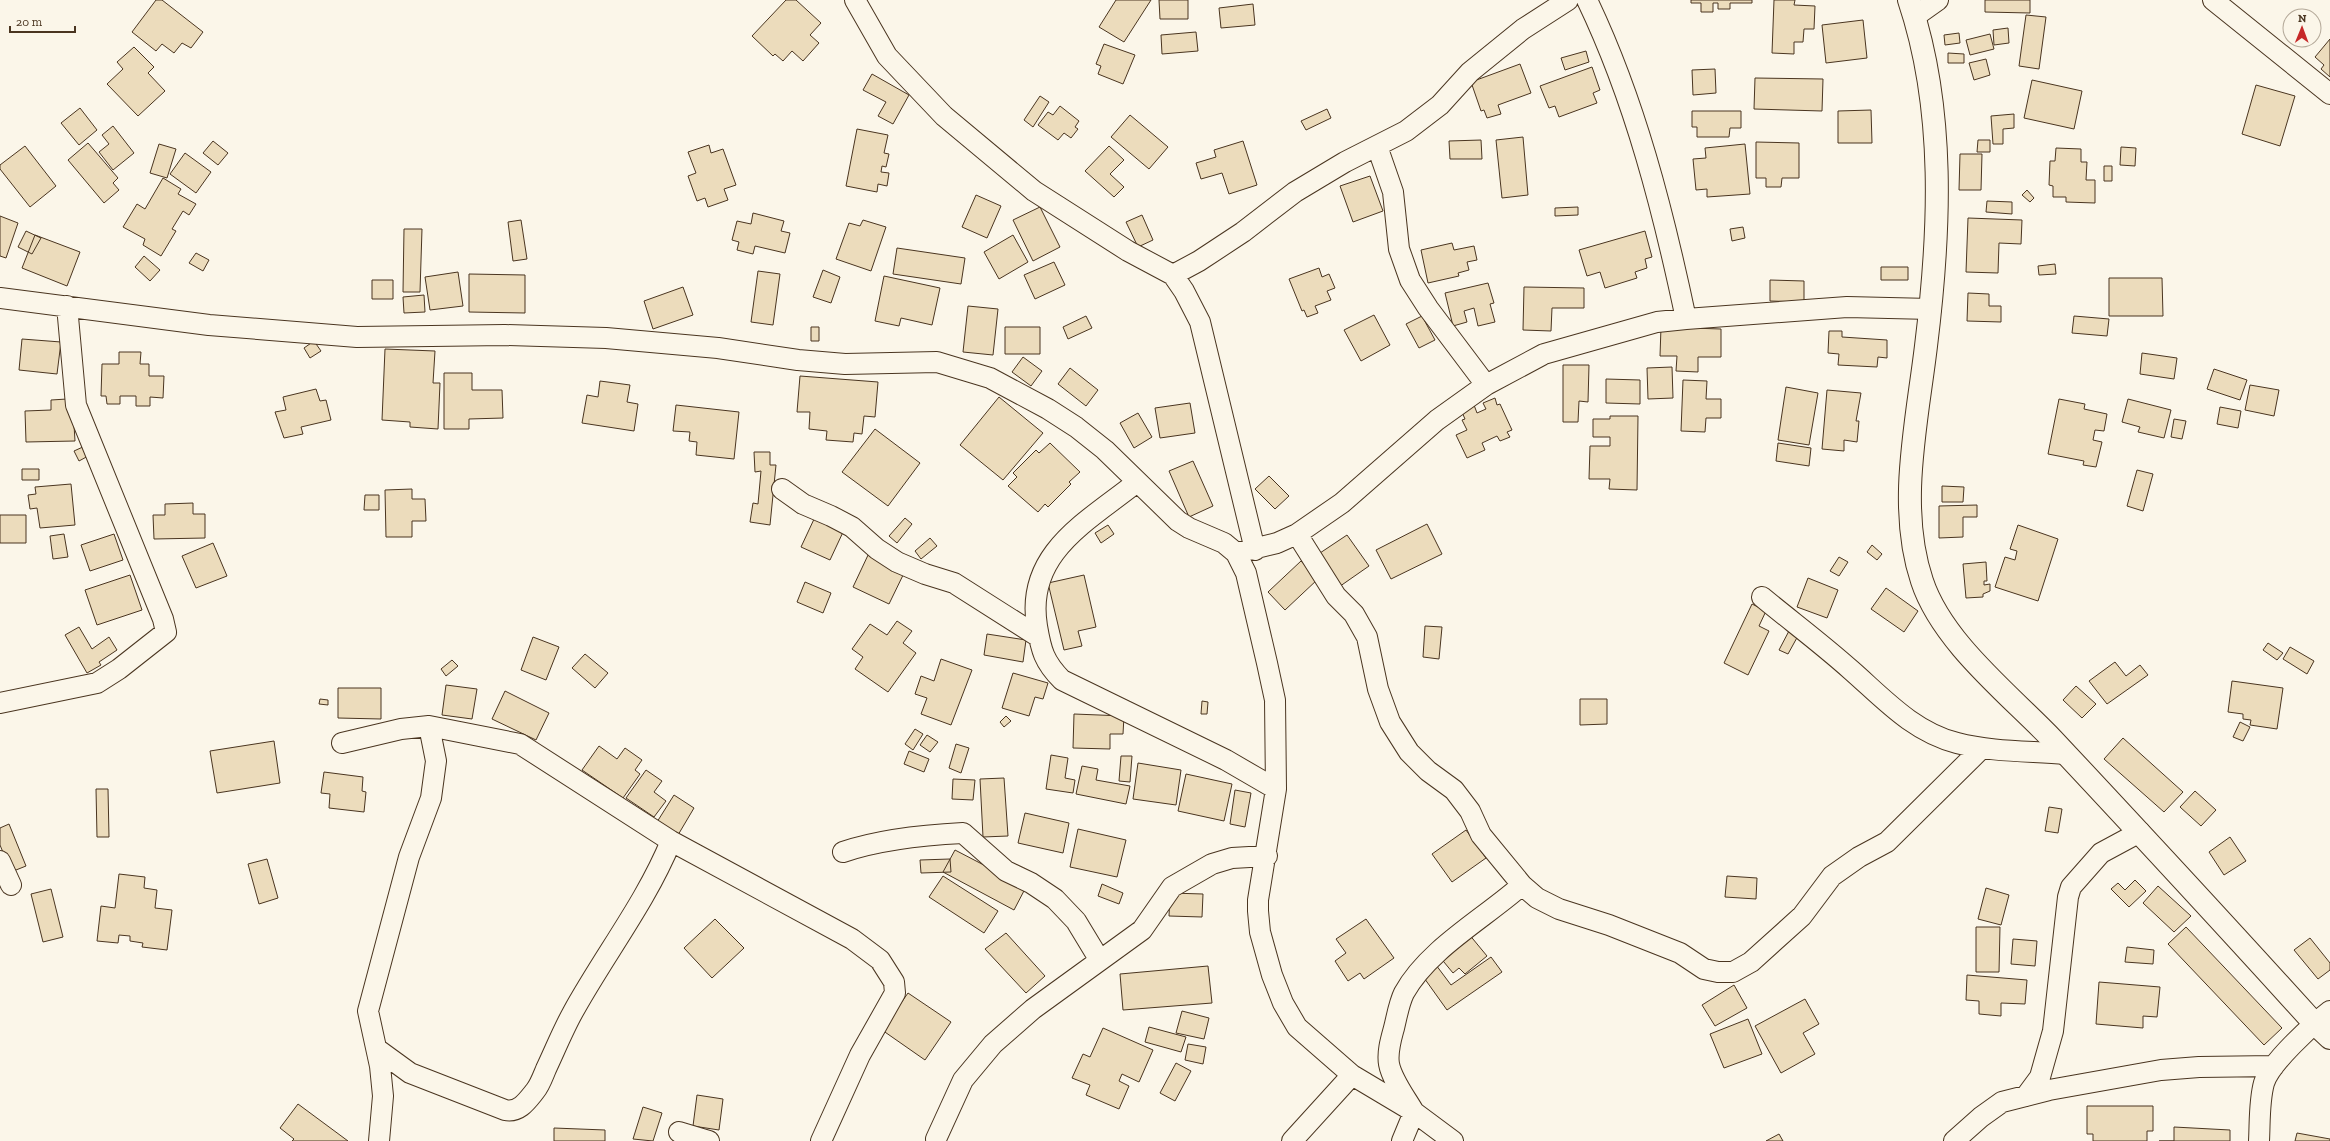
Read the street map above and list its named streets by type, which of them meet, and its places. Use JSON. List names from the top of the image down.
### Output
{
  "scale_bar": "20 m",
  "north": "top"
}
